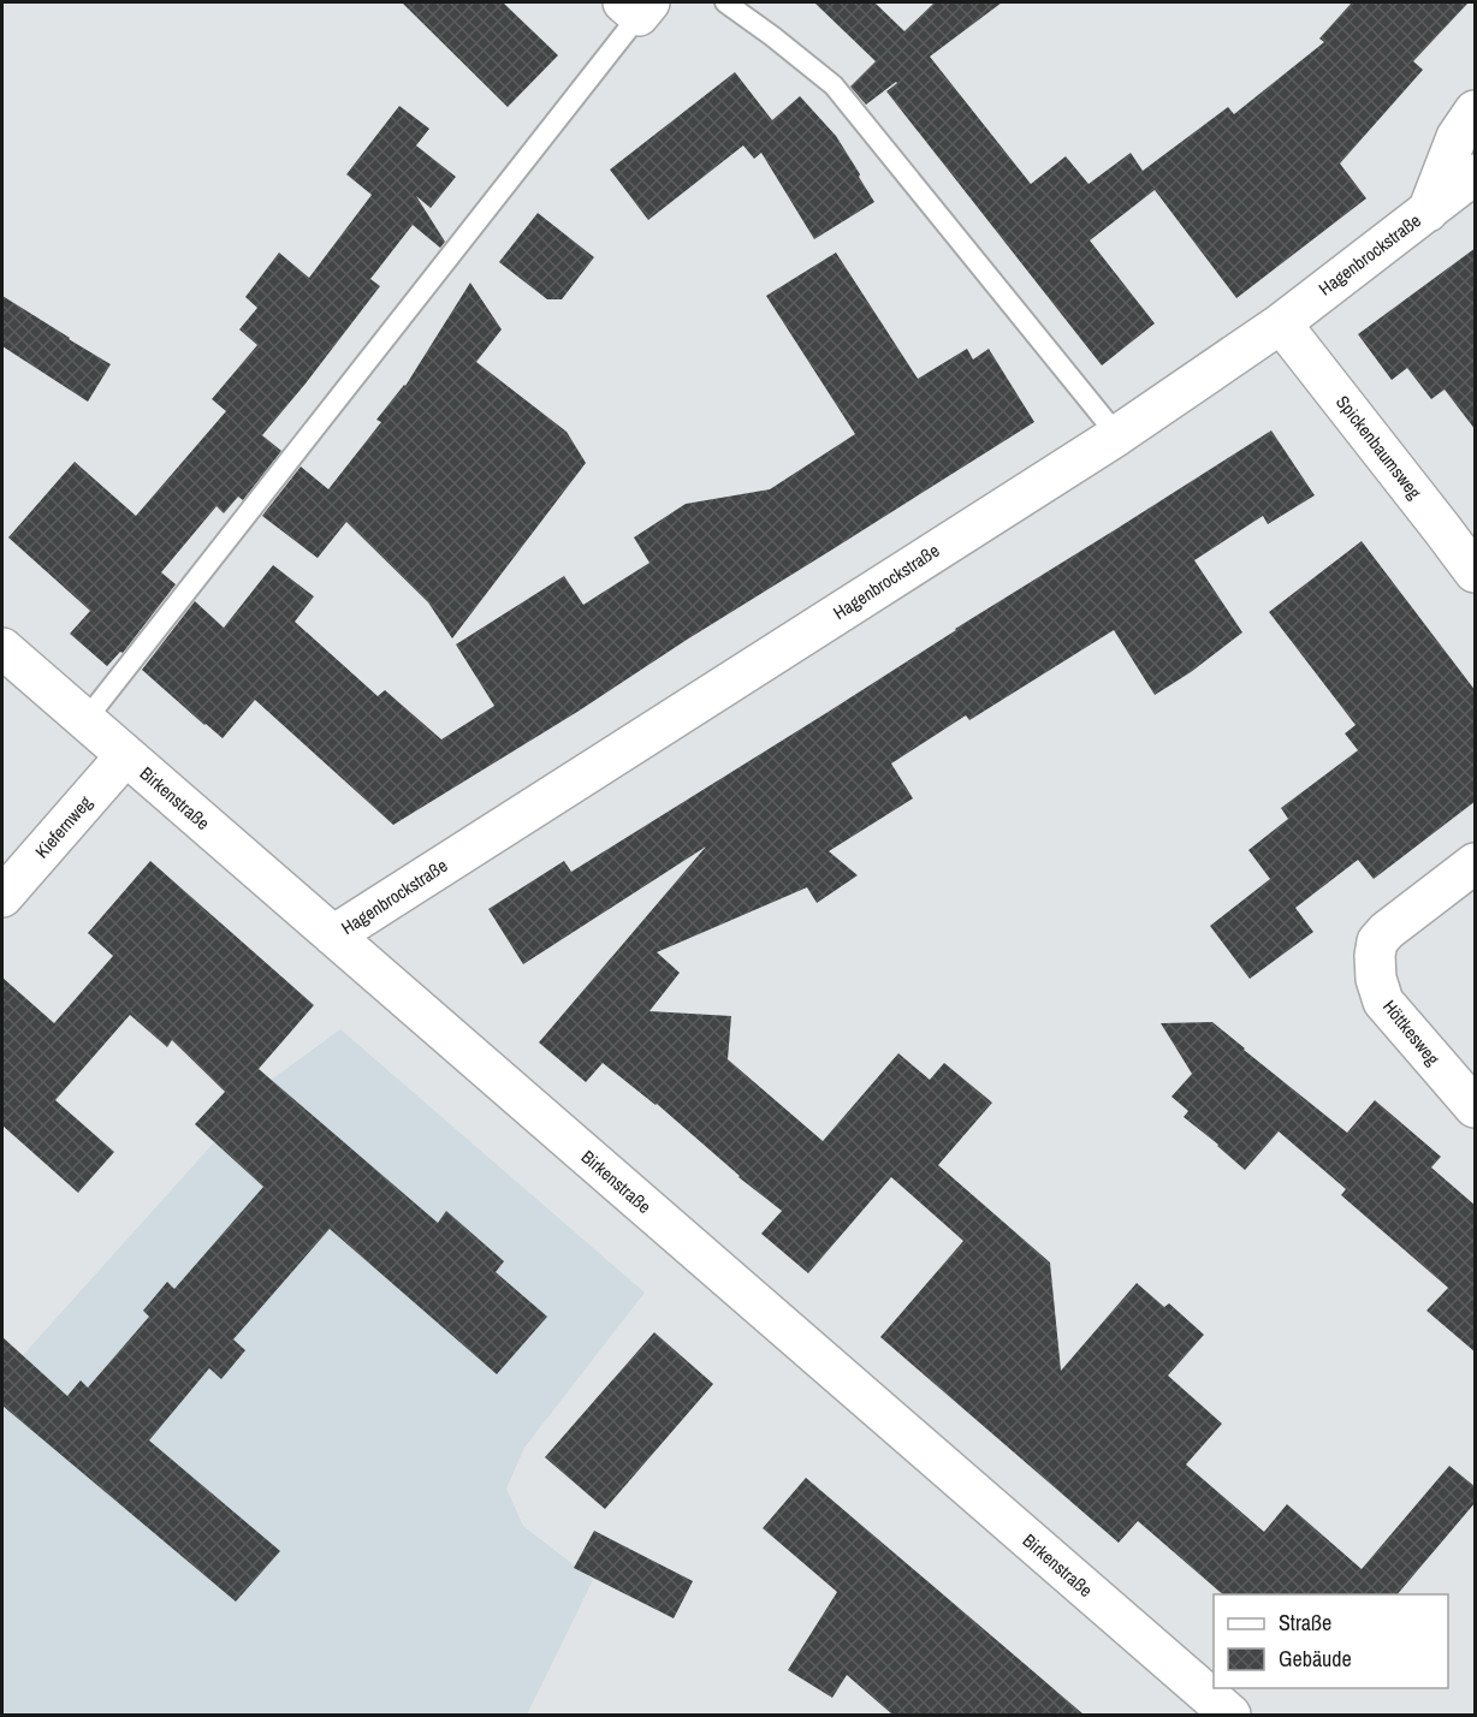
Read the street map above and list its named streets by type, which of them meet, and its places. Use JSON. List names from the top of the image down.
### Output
{
  "streets": {
    "street": [
      "Hagenbrockstraße",
      "Spickenbaumsweg",
      "Birkenstraße",
      "Kiefernweg",
      "Höttkesweg"
    ]
  },
  "crossings": [
    ["Hagenbrockstraße", "Spickenbaumsweg"],
    ["Hagenbrockstraße", "Birkenstraße"],
    ["Birkenstraße", "Kiefernweg"]
  ],
  "legend": ["Straße", "Gebäude"]
}
